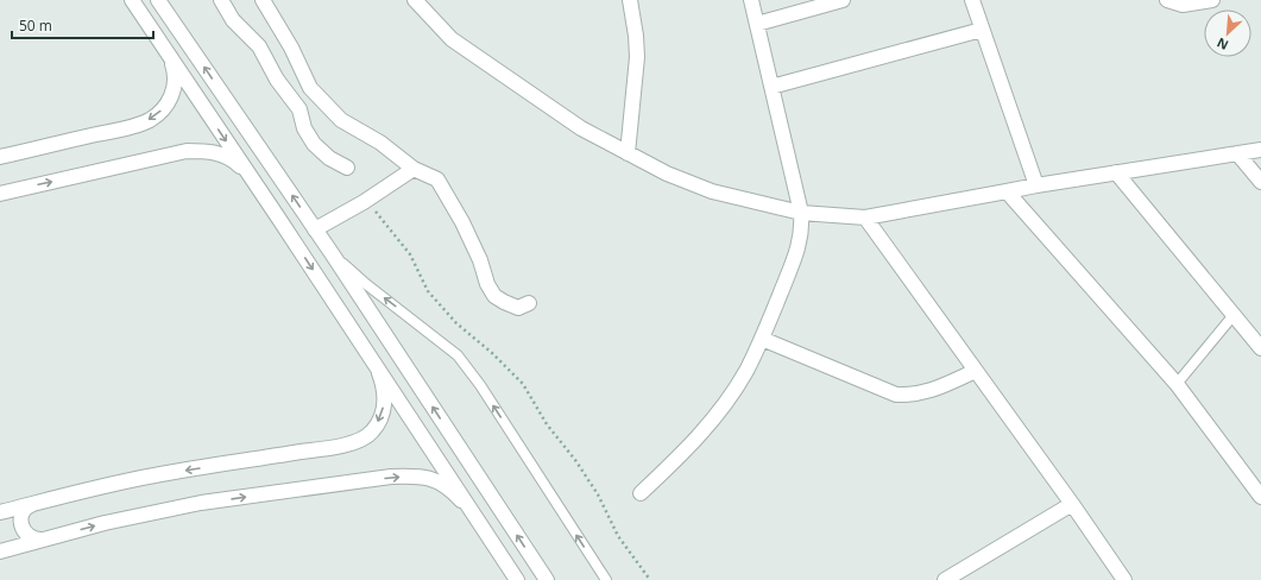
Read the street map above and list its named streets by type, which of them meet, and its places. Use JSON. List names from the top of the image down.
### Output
{
  "scale_bar": "50 m",
  "north": "bottom left"
}
